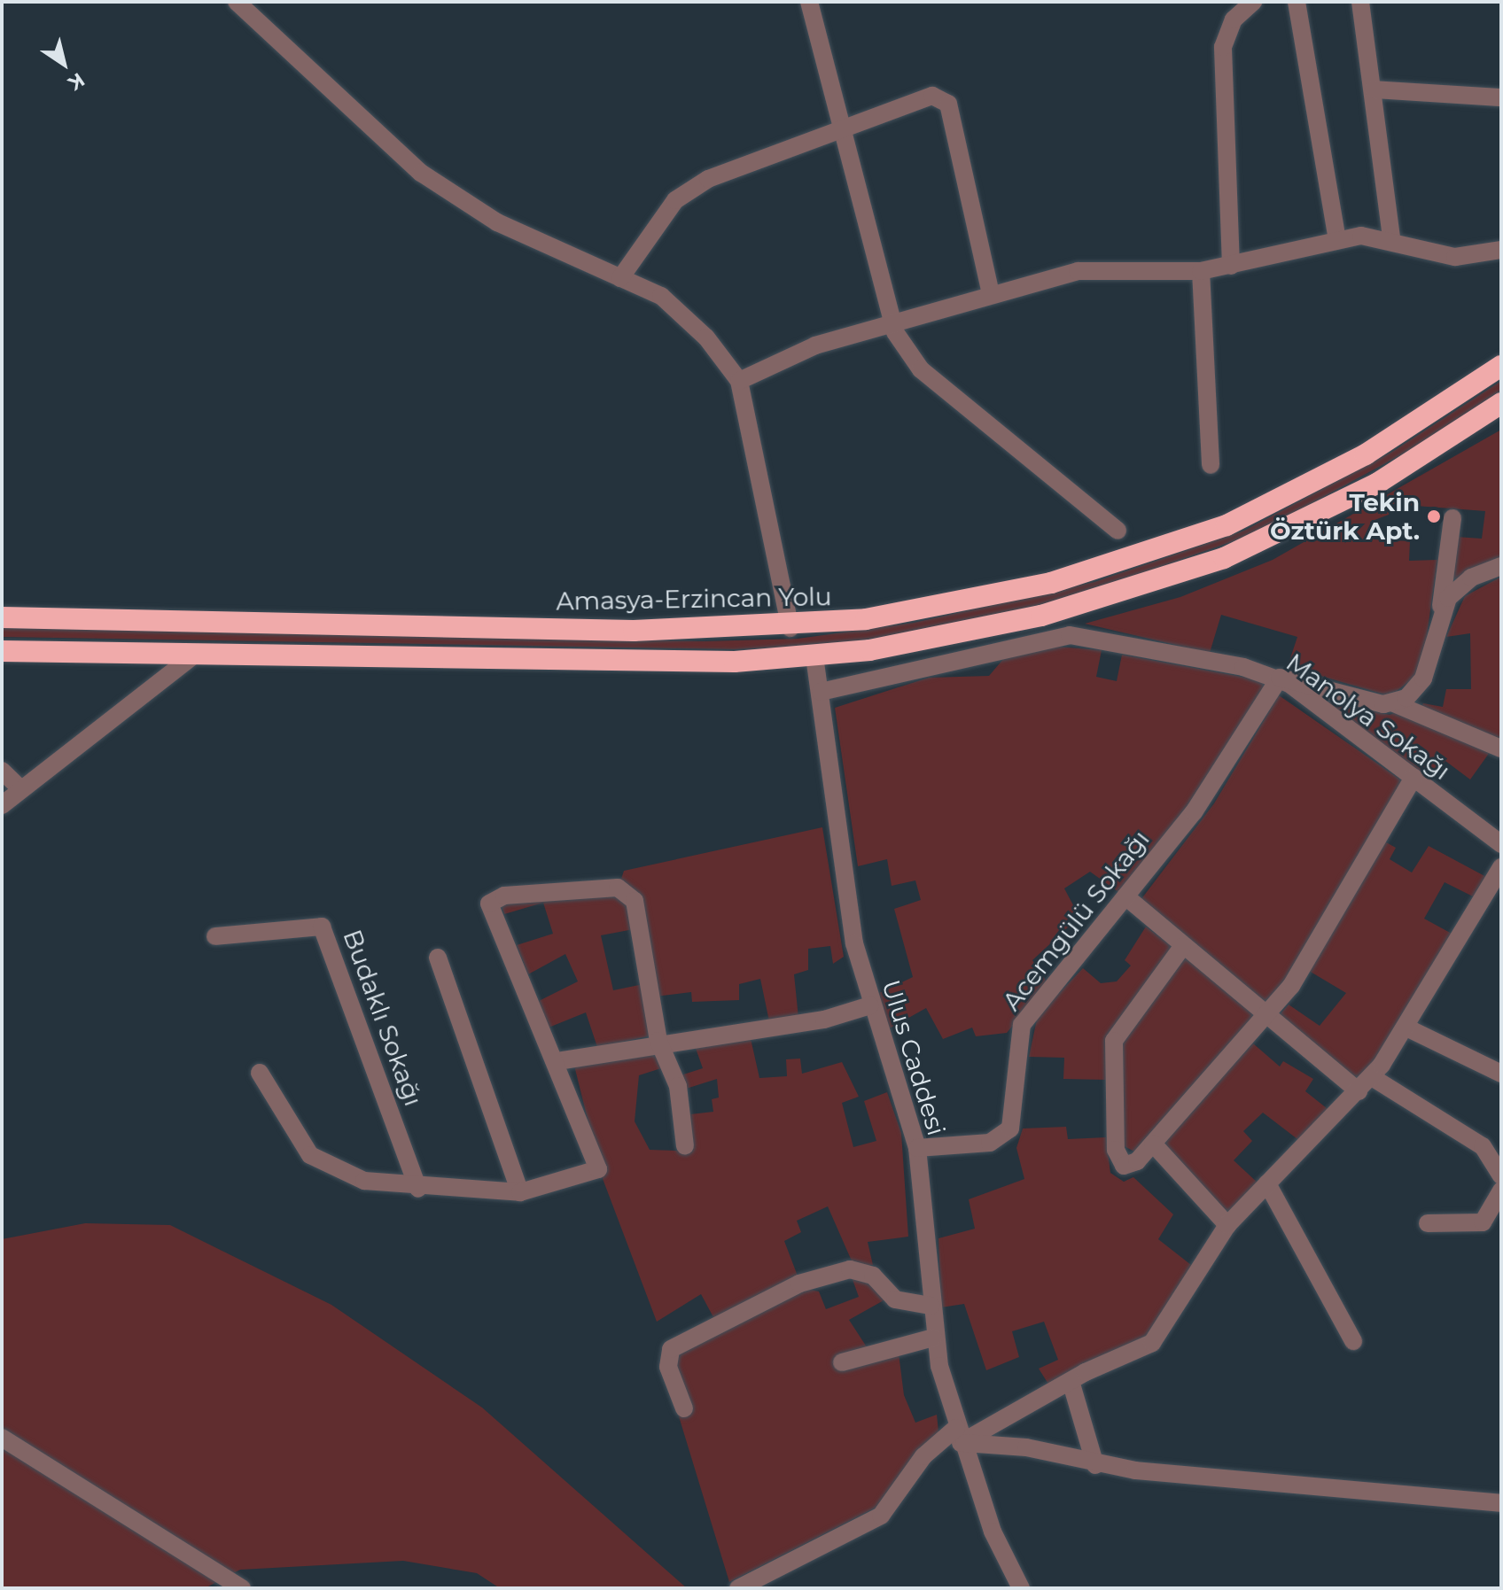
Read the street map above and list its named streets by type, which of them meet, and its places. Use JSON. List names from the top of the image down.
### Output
{
  "streets": {
    "highway": ["Amasya-Erzincan Yolu"],
    "street": [
      "Manolya Sokağı",
      "Acemgülü Sokağı",
      "Budaklı Sokağı",
      "Ulus Caddesi"
    ]
  },
  "crossings": [
    ["Manolya Sokağı", "Acemgülü Sokağı"],
    ["Manolya Sokağı", "Ulus Caddesi"],
    ["Acemgülü Sokağı", "Ulus Caddesi"]
  ],
  "places": ["Tekin Öztürk Apt."],
  "north": "bottom right"
}
